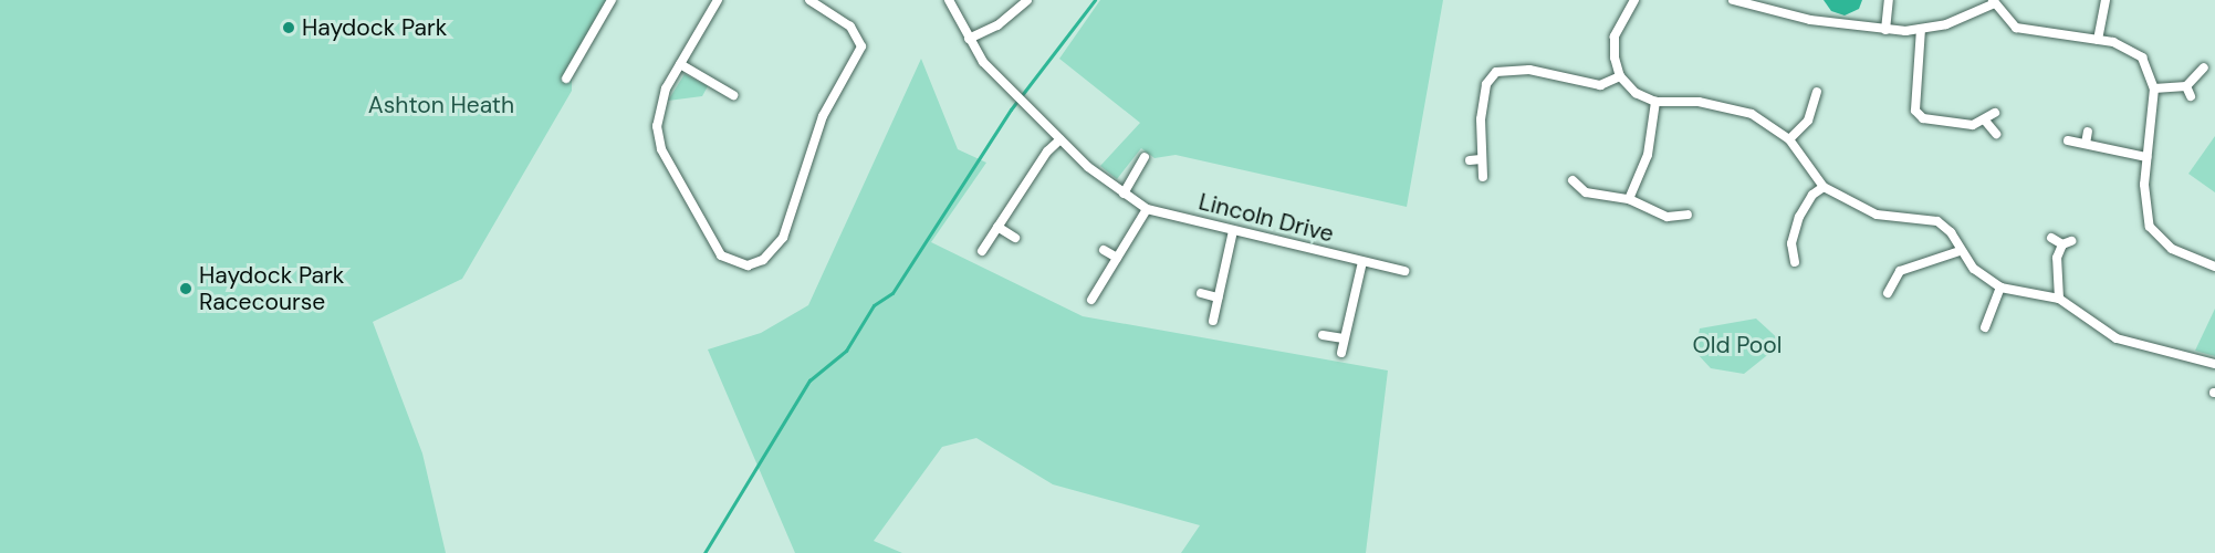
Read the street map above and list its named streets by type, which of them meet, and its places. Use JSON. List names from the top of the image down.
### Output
{
  "streets": {
    "street": ["Lincoln Drive"]
  },
  "parks": ["Ashton Heath", "Old Pool"],
  "places": ["Haydock Park", "Haydock Park Racecourse"]
}
